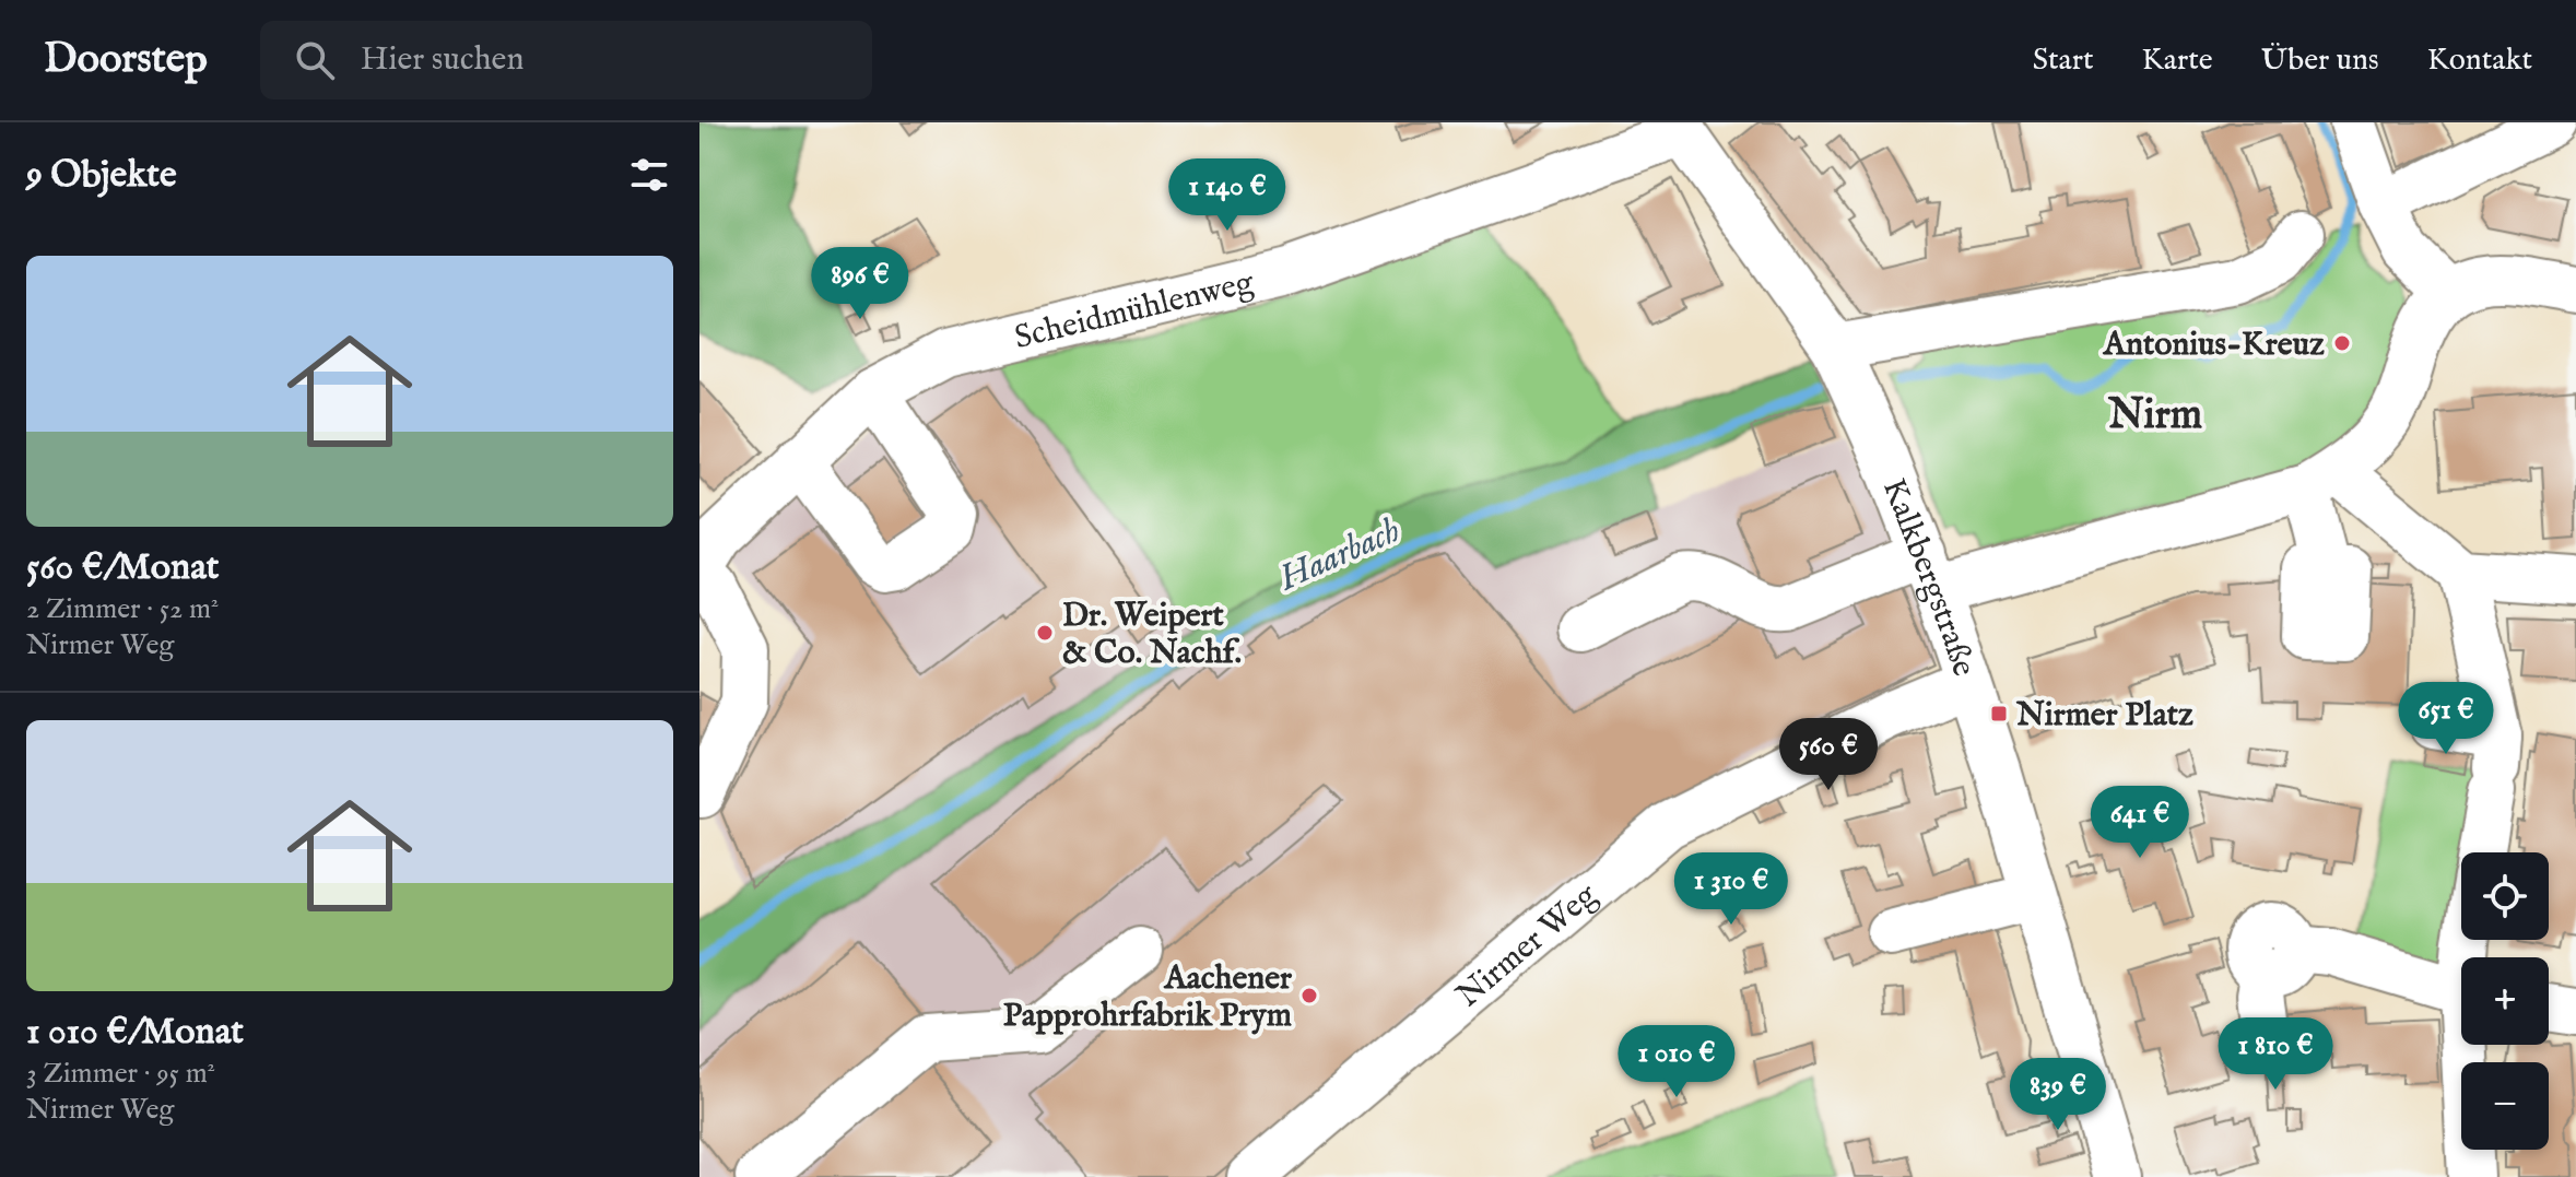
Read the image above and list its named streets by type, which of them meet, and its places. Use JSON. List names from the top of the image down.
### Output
{
  "streets": {
    "street": ["Scheidmühlenweg", "Kalkbergstraße", "Nirmer Weg"]
  },
  "crossings": [
    ["Scheidmühlenweg", "Kalkbergstraße"],
    ["Kalkbergstraße", "Nirmer Weg"]
  ],
  "districts": ["Nirm"],
  "water": ["Haarbach"],
  "places": {
    "other": ["Antonius-Kreuz", "Dr. Weipert & Co. Nachf.", "Aachener Papprohrfabrik Prym"],
    "transit": ["Nirmer Platz"]
  },
  "page": {
    "header": "Doorstep",
    "search": "Hier suchen",
    "nav": [
      "Start",
      "Karte",
      "Über uns",
      "Kontakt"
    ],
    "heading": "9 Objekte",
    "price": [
      "1 140 €",
      "896 €",
      "651 €",
      "560 €",
      "641 €",
      "1 310 €",
      "1 810 €",
      "1 010 €",
      "839 €"
    ],
    "list": [
      {
        "name": "560 €/Monat",
        "note": "2 Zimmer · 52 m² · Nirmer Weg"
      },
      {
        "name": "1 010 €/Monat",
        "note": "3 Zimmer · 95 m² · Nirmer Weg"
      }
    ],
    "map_buttons": ["+", "−"]
  }
}
